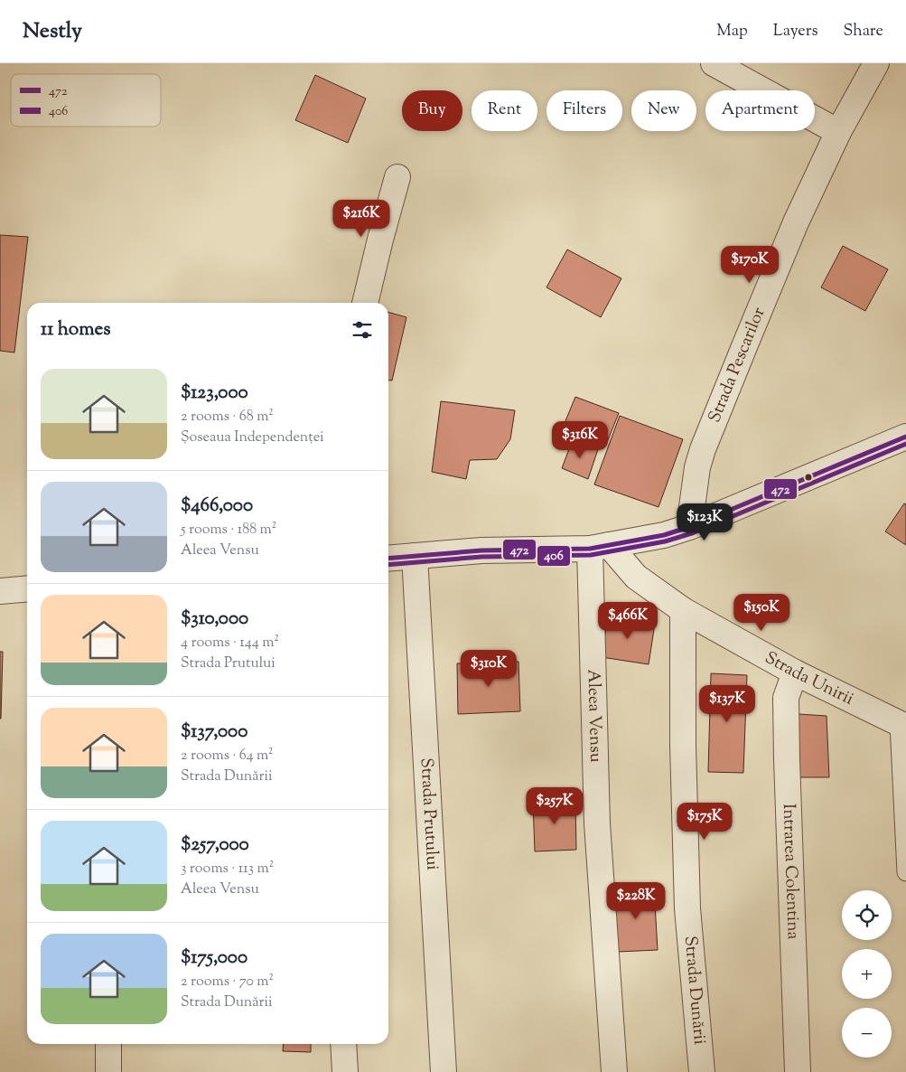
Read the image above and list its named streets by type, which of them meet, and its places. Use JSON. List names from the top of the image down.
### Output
{
  "streets": {
    "street": [
      "Strada Pescarilor",
      "Strada Unirii",
      "Aleea Vensu",
      "Strada Prutului",
      "Intrarea Colentina",
      "Strada Dunării"
    ]
  },
  "crossings": [
    ["Strada Unirii", "Aleea Vensu"],
    ["Strada Unirii", "Intrarea Colentina"],
    ["Strada Unirii", "Strada Dunării"]
  ],
  "lines": ["transit line 472", "transit line 406"],
  "legend": ["472", "406"],
  "page": {
    "header": "Nestly",
    "nav": ["Map", "Layers", "Share"],
    "chip": [
      "Buy",
      "Rent",
      "Filters",
      "New",
      "Apartment"
    ],
    "price": [
      "$216K",
      "$170K",
      "$316K",
      "$123K",
      "$150K",
      "$466K",
      "$310K",
      "$137K",
      "$257K",
      "$175K",
      "$228K"
    ],
    "heading": "11 homes",
    "list": [
      {
        "name": "$123,000",
        "note": "2 rooms · 68 m² · Șoseaua Independenței"
      },
      {
        "name": "$466,000",
        "note": "5 rooms · 188 m² · Aleea Vensu"
      },
      {
        "name": "$310,000",
        "note": "4 rooms · 144 m² · Strada Prutului"
      },
      {
        "name": "$137,000",
        "note": "2 rooms · 64 m² · Strada Dunării"
      },
      {
        "name": "$257,000",
        "note": "3 rooms · 113 m² · Aleea Vensu"
      },
      {
        "name": "$175,000",
        "note": "2 rooms · 70 m² · Strada Dunării"
      }
    ],
    "map_buttons": ["+", "−"]
  }
}
